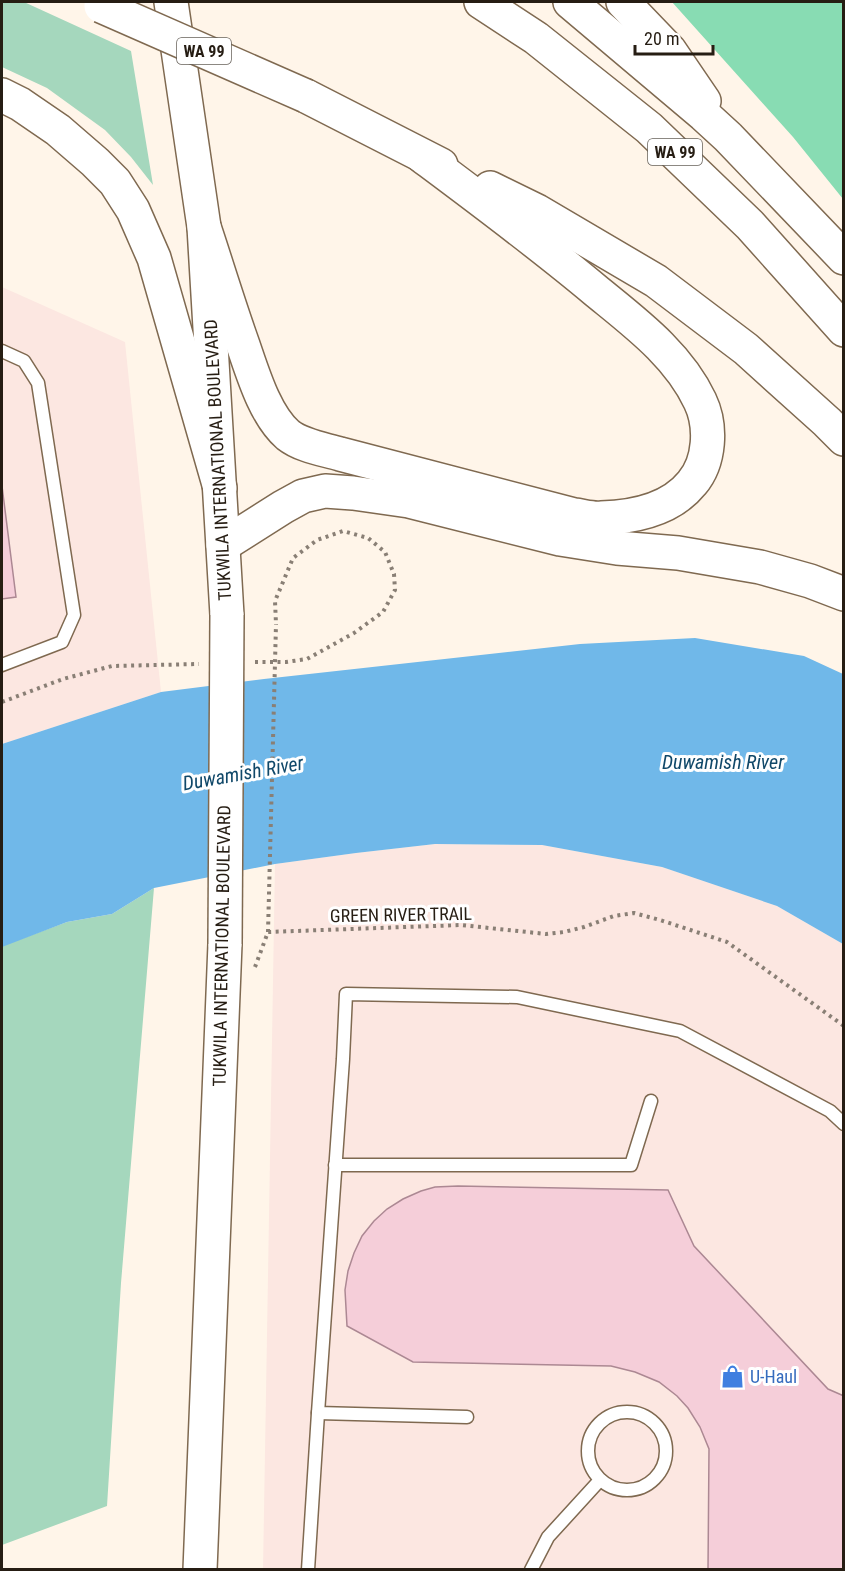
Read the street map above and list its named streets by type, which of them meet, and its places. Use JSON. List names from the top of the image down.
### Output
{
  "streets": {
    "main road": ["WA 99", "TUKWILA INTERNATIONAL BOULEVARD"],
    "path": ["GREEN RIVER TRAIL"]
  },
  "water": ["Duwamish River"],
  "places": {
    "shop": ["U-Haul"]
  },
  "scale_bar": "20 m"
}
